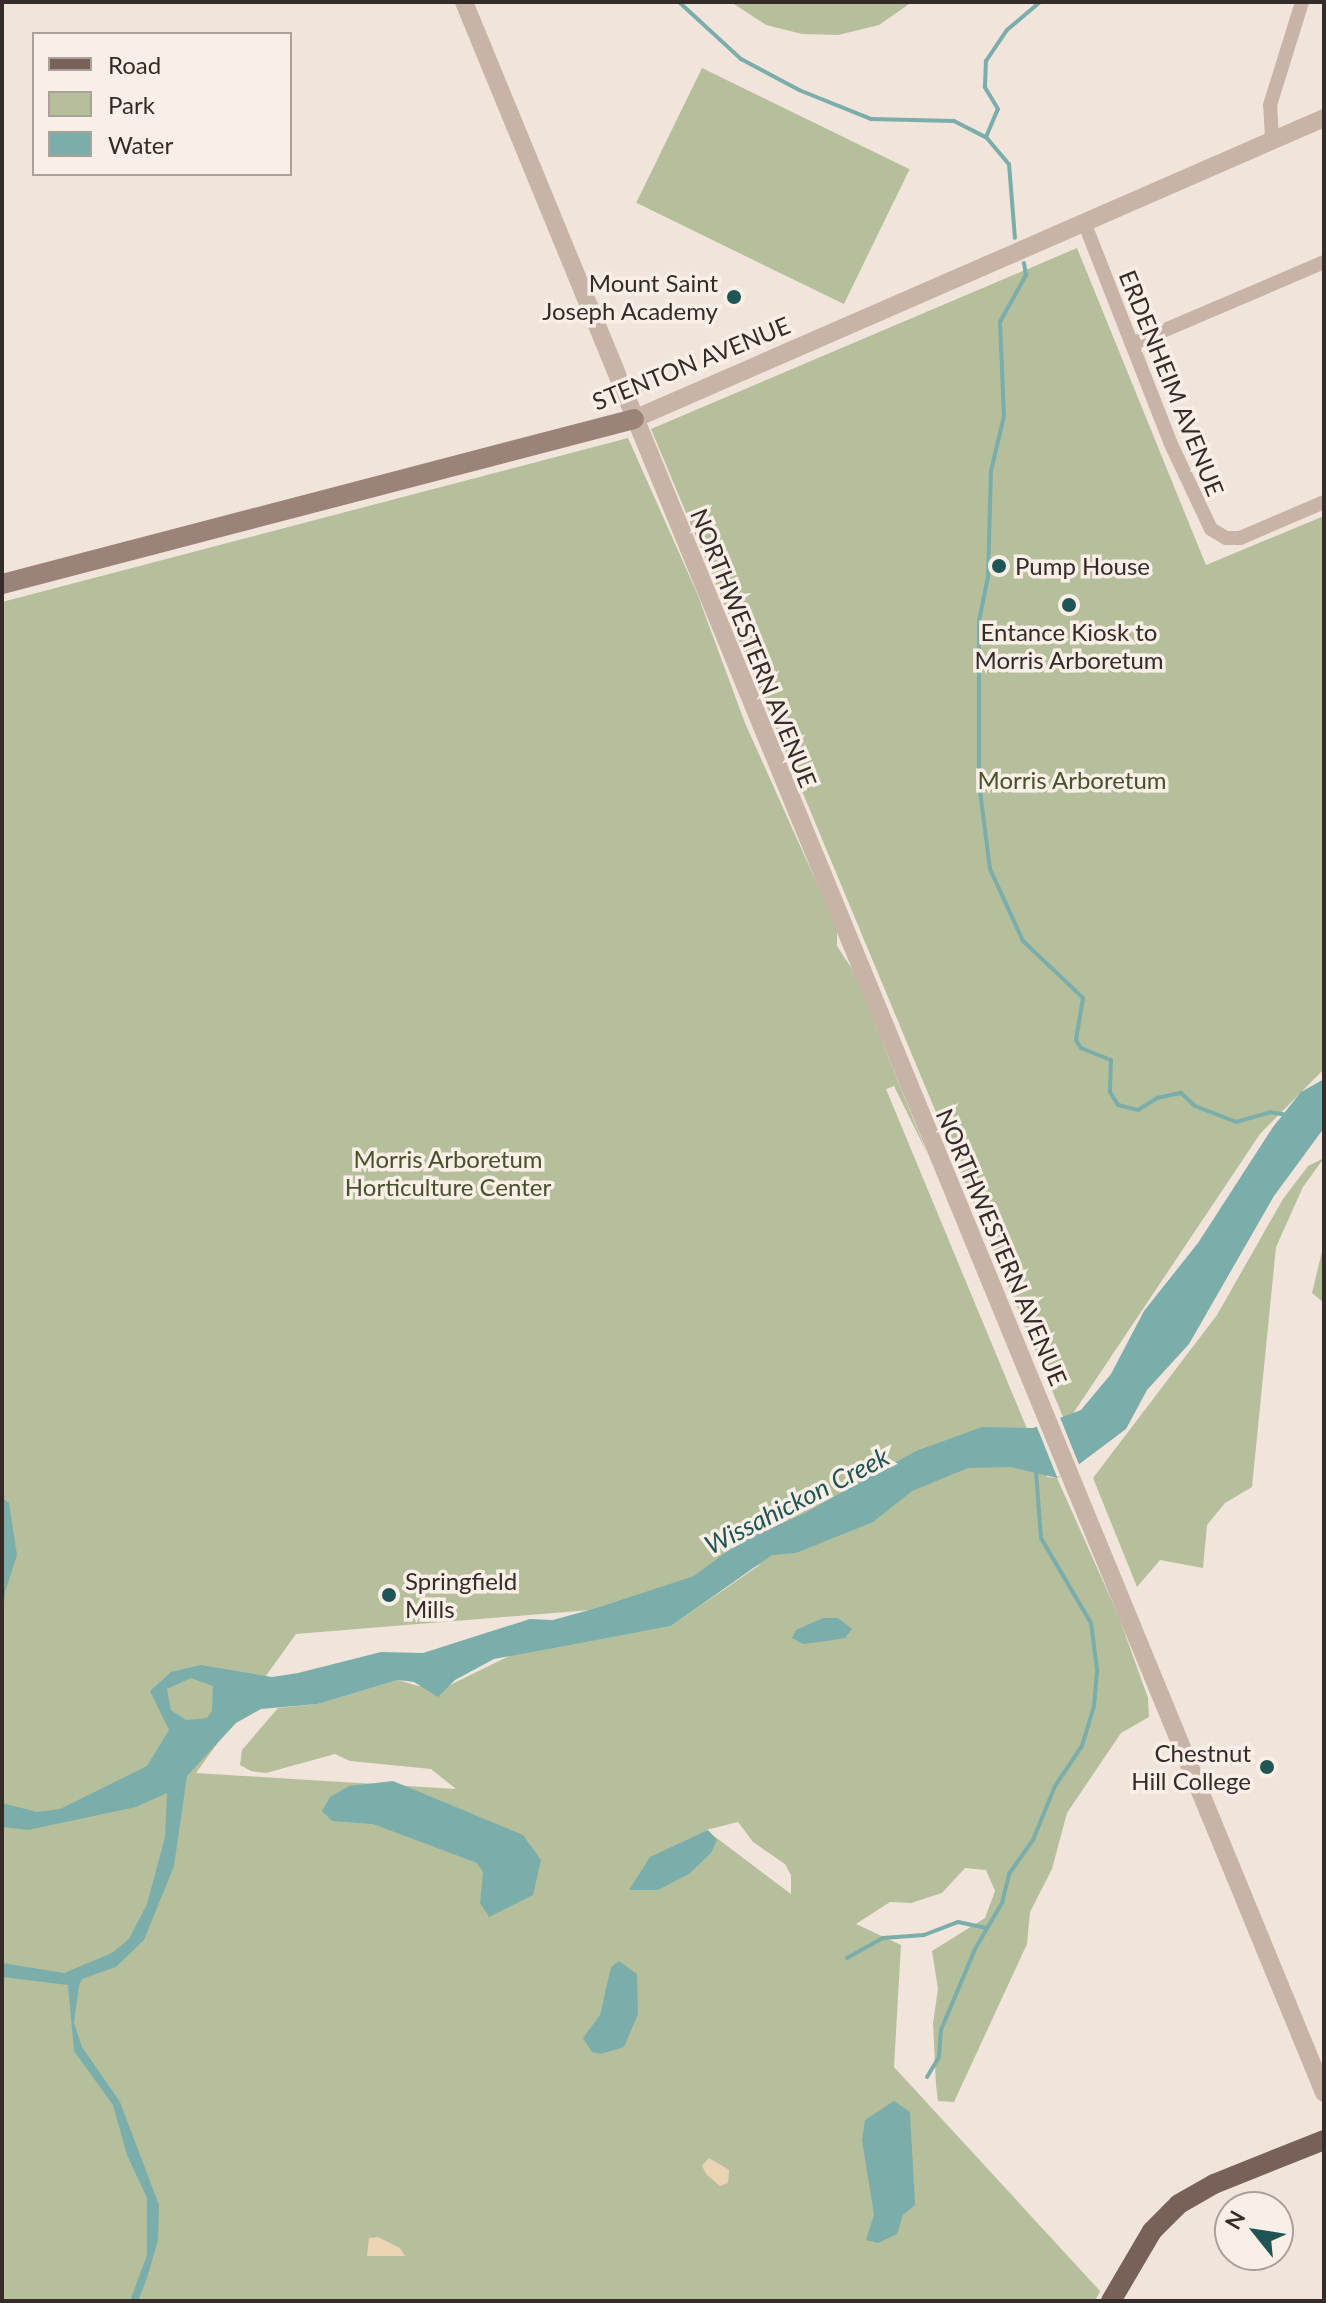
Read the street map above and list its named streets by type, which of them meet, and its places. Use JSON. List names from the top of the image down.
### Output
{
  "streets": {
    "main road": ["STENTON AVENUE"],
    "street": ["ERDENHEIM AVENUE", "NORTHWESTERN AVENUE"]
  },
  "crossings": [
    ["STENTON AVENUE", "ERDENHEIM AVENUE"],
    ["STENTON AVENUE", "NORTHWESTERN AVENUE"]
  ],
  "water": ["Wissahickon Creek"],
  "parks": ["Morris Arboretum", "Morris Arboretum Horticulture Center"],
  "places": [
    "Mount Saint Joseph Academy",
    "Pump House",
    "Entance Kiosk to Morris Arboretum",
    "Springfield Mills",
    "Chestnut Hill College"
  ],
  "legend": ["Road", "Park", "Water"],
  "north": "top left"
}
